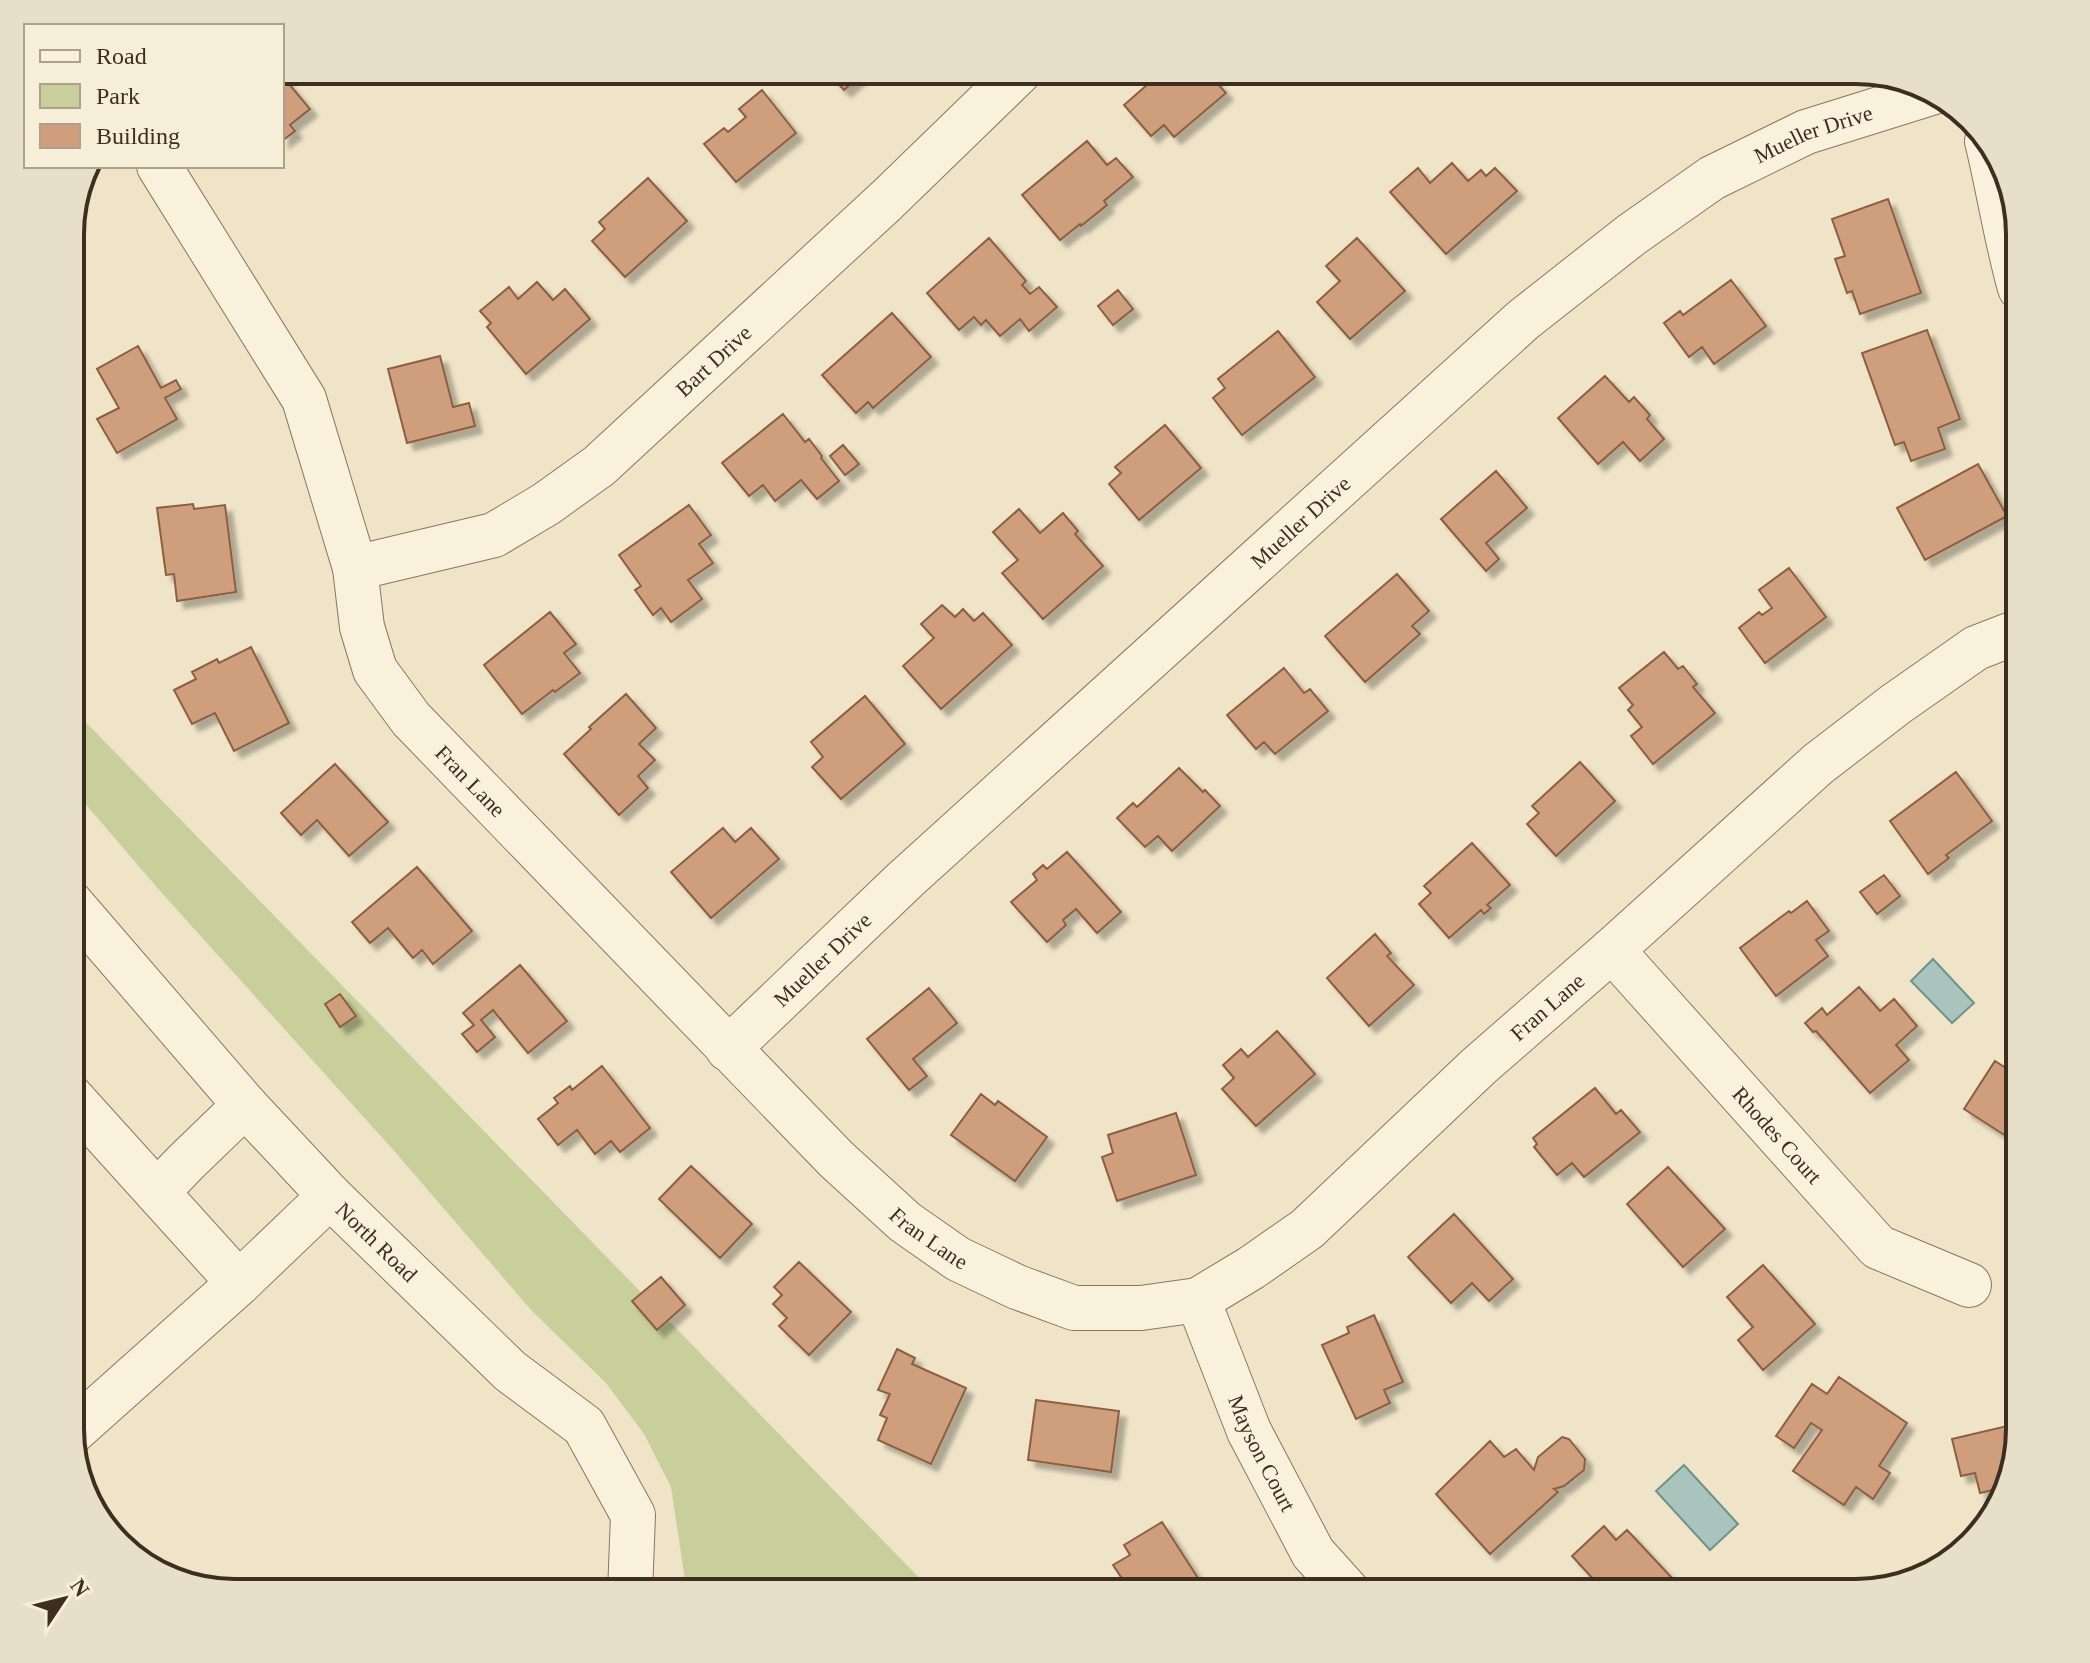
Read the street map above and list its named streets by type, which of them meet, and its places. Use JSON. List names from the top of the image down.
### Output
{
  "streets": {
    "street": [
      "Mueller Drive",
      "Bart Drive",
      "Fran Lane",
      "Rhodes Court",
      "North Road",
      "Mayson Court"
    ]
  },
  "crossings": [
    ["Mueller Drive", "Fran Lane"],
    ["Bart Drive", "Fran Lane"],
    ["Fran Lane", "Rhodes Court"],
    ["Fran Lane", "Mayson Court"]
  ],
  "legend": ["Road", "Park", "Building"],
  "north": "top right"
}
